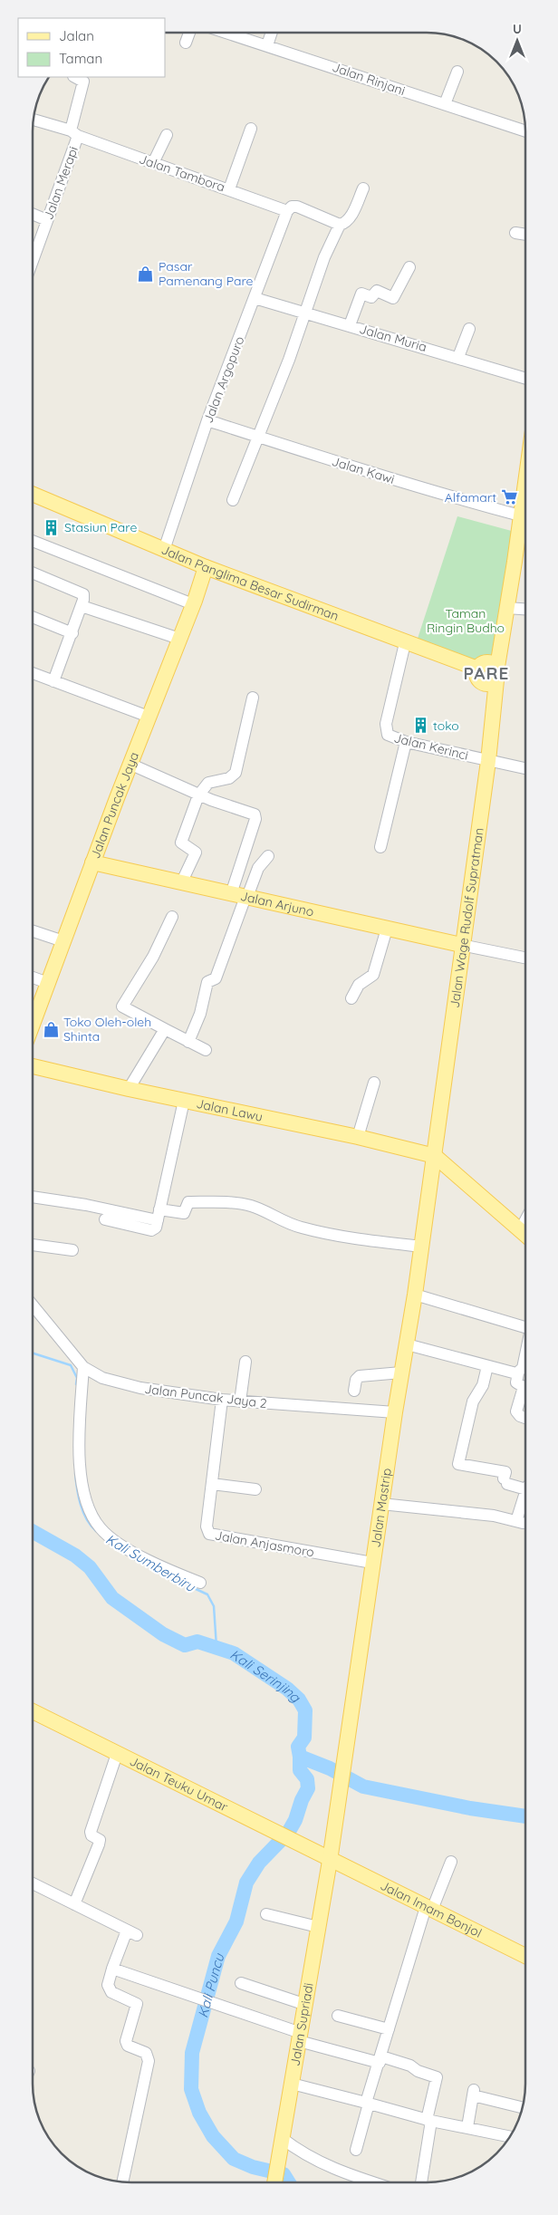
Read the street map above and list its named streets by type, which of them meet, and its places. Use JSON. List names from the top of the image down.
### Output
{
  "streets": {
    "main road": [
      "Jalan Panglima Besar Sudirman",
      "Jalan Puncak Jaya",
      "Jalan Arjuno",
      "Jalan Wage Rudolf Supratman",
      "Jalan Lawu",
      "Jalan Mastrip",
      "Jalan Teuku Umar",
      "Jalan Imam Bonjol",
      "Jalan Supriadi"
    ],
    "street": [
      "Jalan Rinjani",
      "Jalan Tambora",
      "Jalan Merapi",
      "Jalan Muria",
      "Jalan Argopuro",
      "Jalan Kawi",
      "Jalan Kerinci",
      "Jalan Puncak Jaya 2",
      "Jalan Anjasmoro"
    ]
  },
  "crossings": [
    ["Jalan Tambora", "Jalan Merapi"],
    ["Jalan Tambora", "Jalan Argopuro"],
    ["Jalan Muria", "Jalan Argopuro"],
    ["Jalan Argopuro", "Jalan Kawi"],
    ["Jalan Argopuro", "Jalan Panglima Besar Sudirman"],
    ["Jalan Kawi", "Jalan Wage Rudolf Supratman"],
    ["Jalan Panglima Besar Sudirman", "Jalan Kerinci"],
    ["Jalan Panglima Besar Sudirman", "Jalan Puncak Jaya"],
    ["Jalan Panglima Besar Sudirman", "Jalan Wage Rudolf Supratman"],
    ["Jalan Kerinci", "Jalan Wage Rudolf Supratman"],
    ["Jalan Puncak Jaya", "Jalan Arjuno"],
    ["Jalan Arjuno", "Jalan Wage Rudolf Supratman"],
    ["Jalan Wage Rudolf Supratman", "Jalan Lawu"],
    ["Jalan Wage Rudolf Supratman", "Jalan Mastrip"],
    ["Jalan Lawu", "Jalan Mastrip"],
    ["Jalan Puncak Jaya 2", "Jalan Mastrip"],
    ["Jalan Puncak Jaya 2", "Jalan Anjasmoro"],
    ["Jalan Mastrip", "Jalan Anjasmoro"],
    ["Jalan Mastrip", "Jalan Teuku Umar"],
    ["Jalan Mastrip", "Jalan Imam Bonjol"],
    ["Jalan Mastrip", "Jalan Supriadi"],
    ["Jalan Teuku Umar", "Jalan Imam Bonjol"],
    ["Jalan Teuku Umar", "Jalan Supriadi"],
    ["Jalan Imam Bonjol", "Jalan Supriadi"]
  ],
  "districts": ["PARE"],
  "water": ["Kali Sumberbiru", "Kali Serinjing", "Kali Puncu"],
  "parks": ["Taman Ringin Budho"],
  "places": {
    "shop": ["Pasar Pamenang Pare", "Toko Oleh-oleh Shinta"],
    "supermarket": ["Alfamart"],
    "building": ["Stasiun Pare", "toko"]
  },
  "legend": ["Jalan", "Taman"],
  "north": "top"
}
